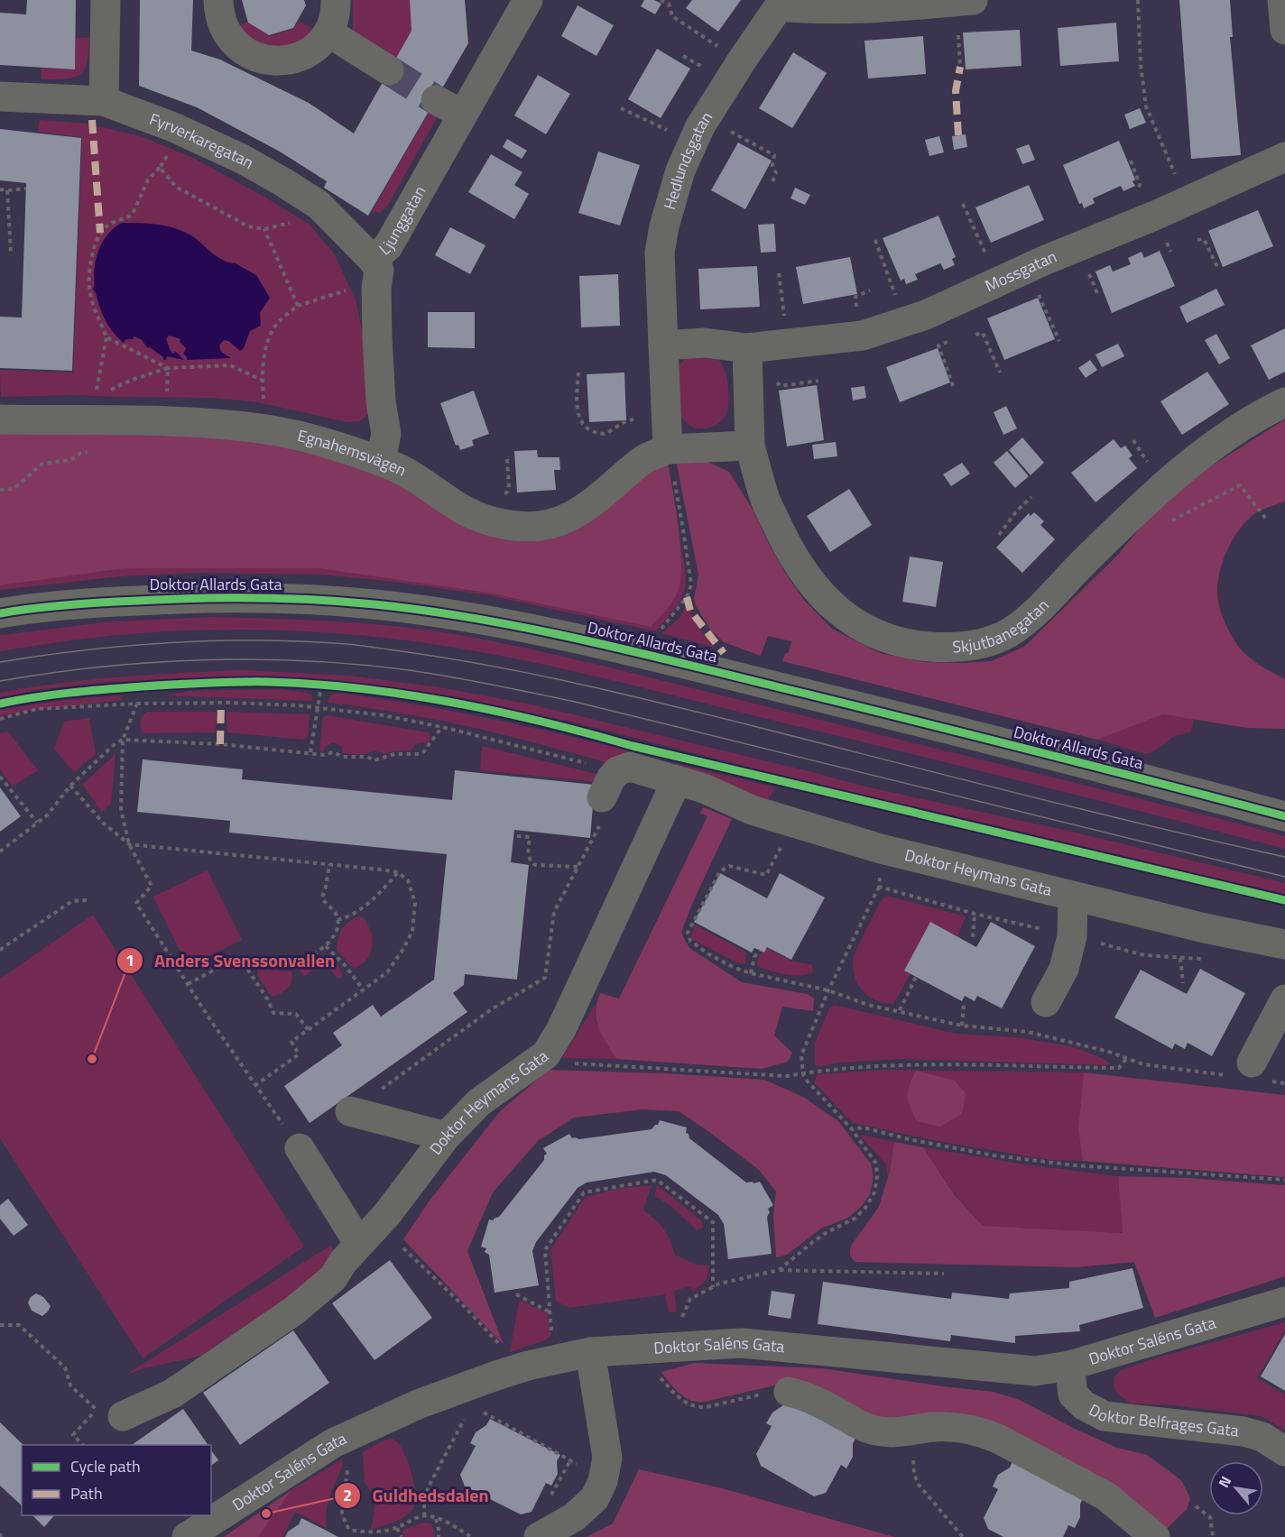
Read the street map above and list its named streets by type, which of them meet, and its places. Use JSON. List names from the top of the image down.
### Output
{
  "streets": {
    "street": [
      "Fyrverkaregatan",
      "Hedlundsgatan",
      "Ljunggatan",
      "Mossgatan",
      "Egnahemsvägen",
      "Doktor Allards Gata",
      "Skjutbanegatan",
      "Doktor Heymans Gata",
      "Doktor Saléns Gata",
      "Doktor Belfrages Gata"
    ]
  },
  "crossings": [
    ["Fyrverkaregatan", "Ljunggatan"],
    ["Hedlundsgatan", "Mossgatan"],
    ["Hedlundsgatan", "Egnahemsvägen"],
    ["Ljunggatan", "Egnahemsvägen"],
    ["Mossgatan", "Skjutbanegatan"],
    ["Doktor Saléns Gata", "Doktor Belfrages Gata"]
  ],
  "places": ["Anders Svenssonvallen", "Guldhedsdalen"],
  "legend": ["Cycle path", "Path"],
  "north": "top left"
}
